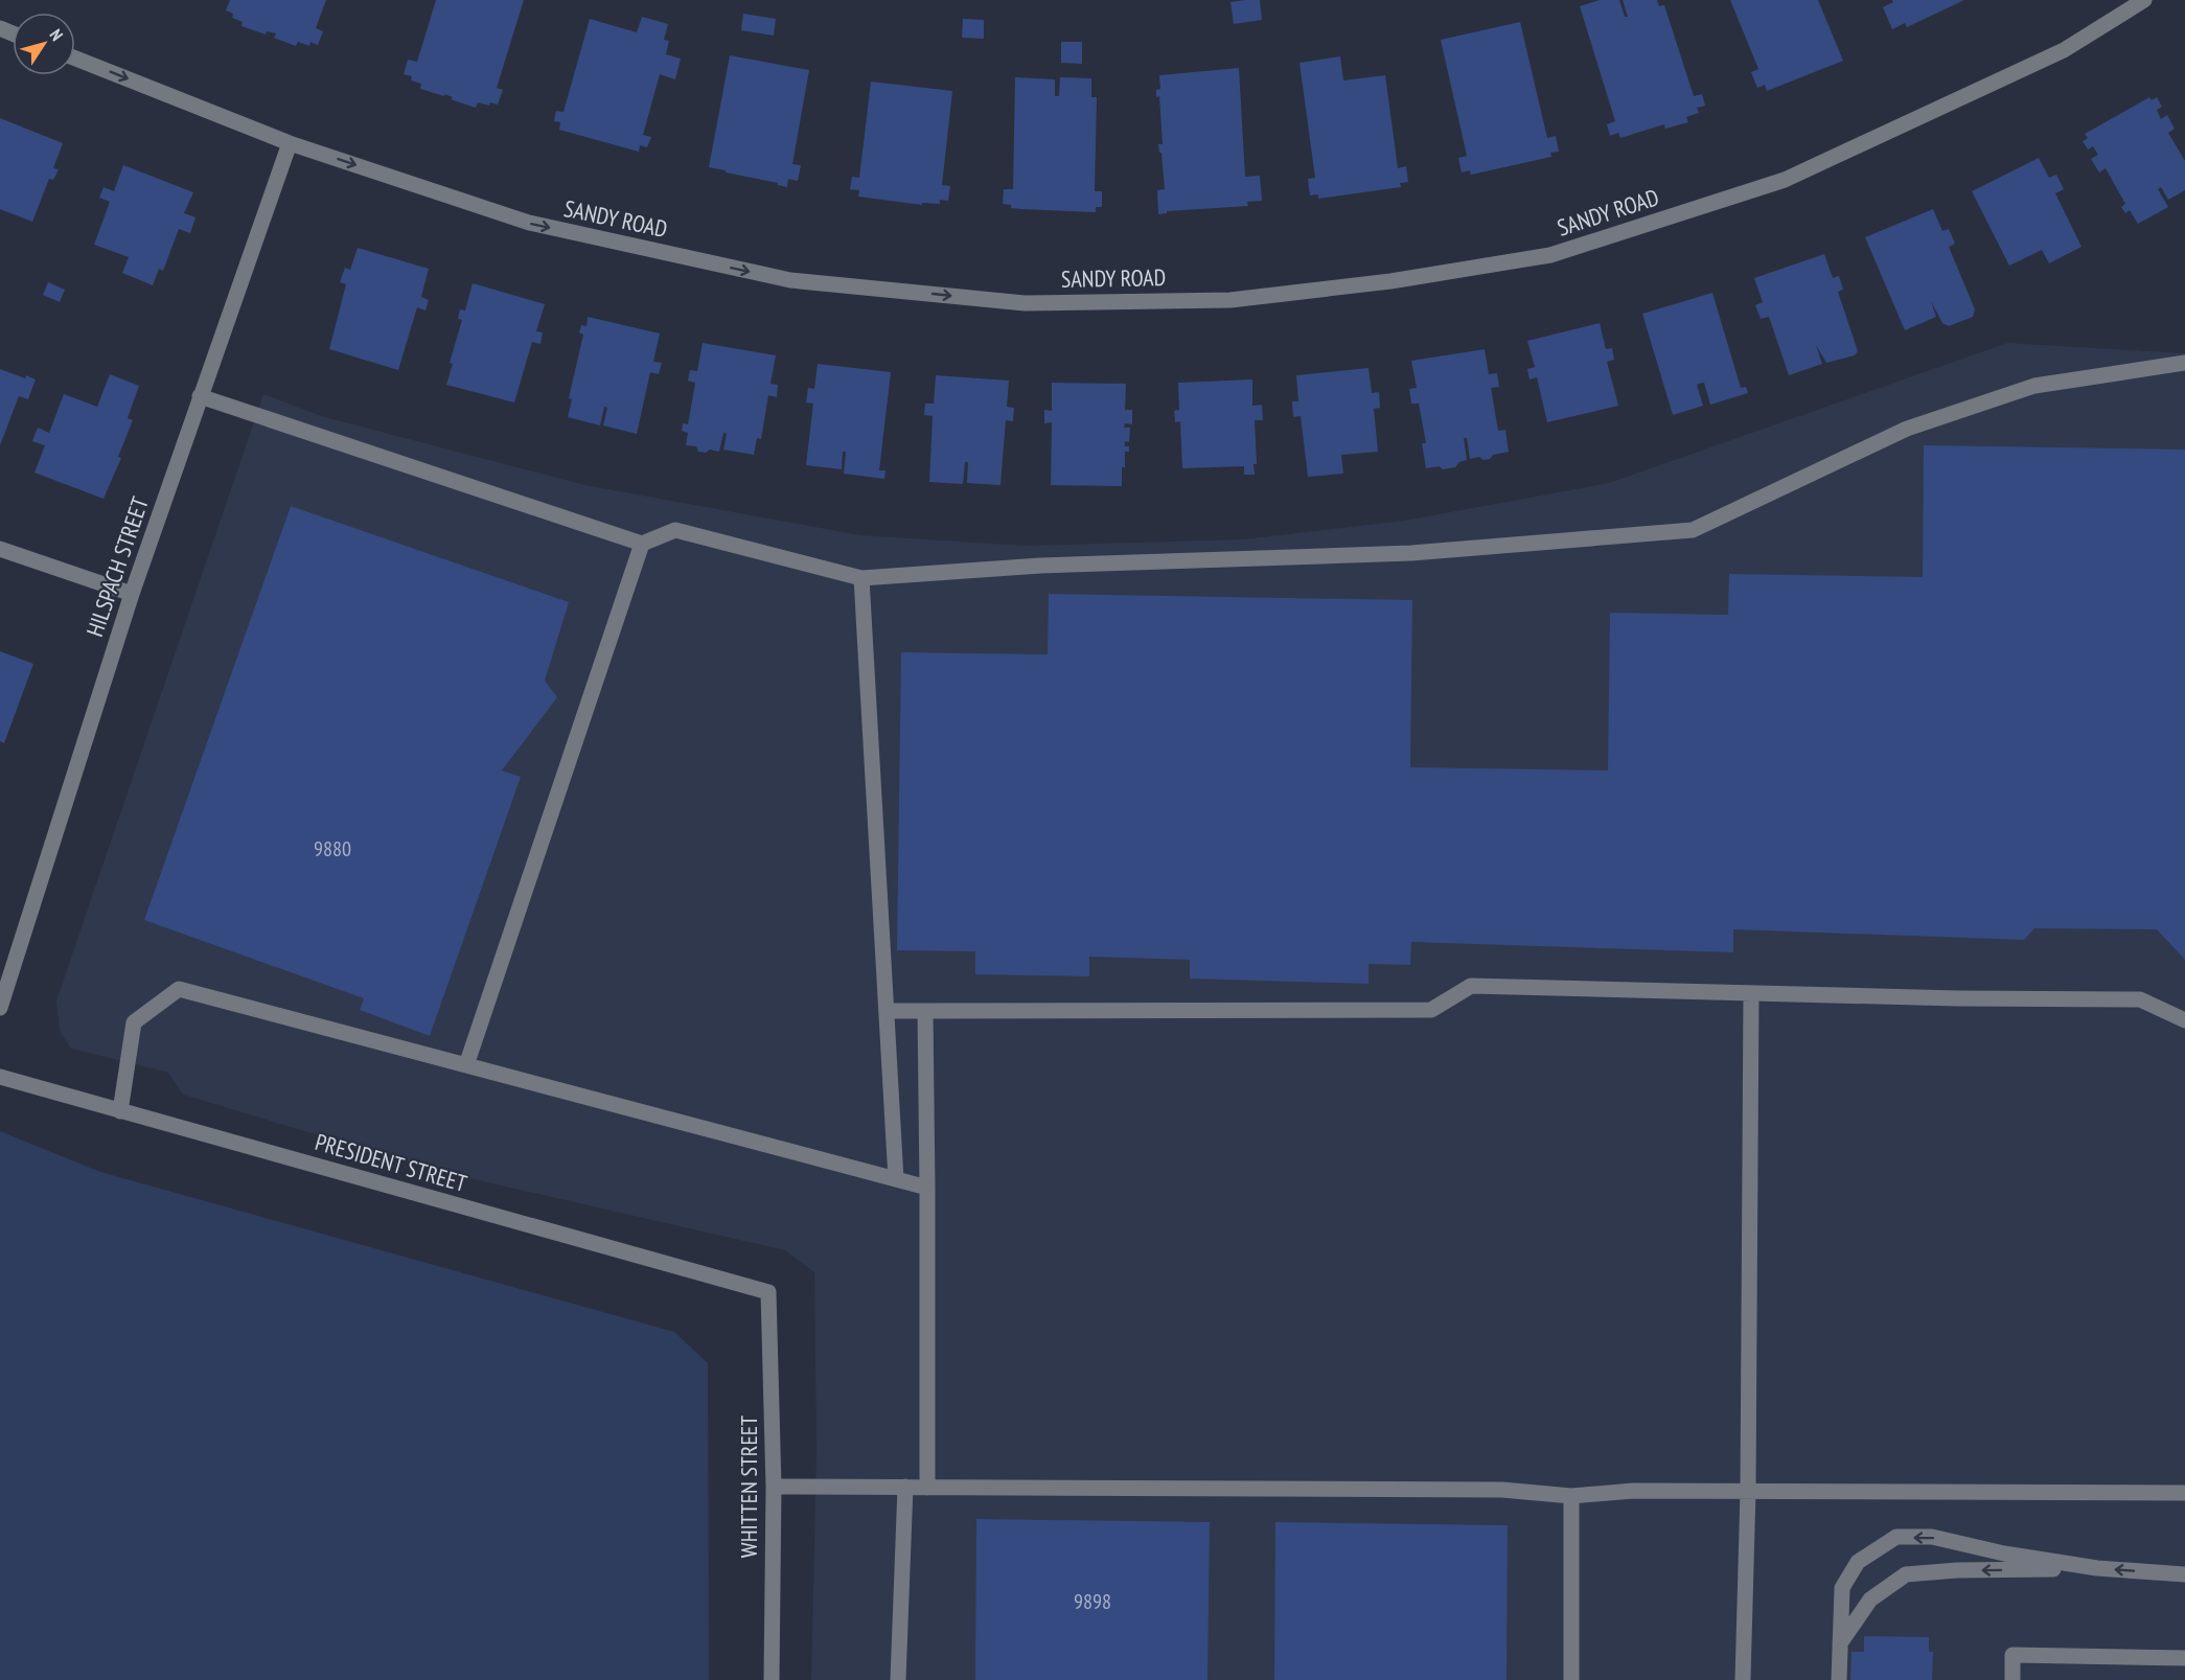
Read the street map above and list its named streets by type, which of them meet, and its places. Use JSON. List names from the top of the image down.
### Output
{
  "streets": {
    "street": [
      "SANDY ROAD",
      "HILSPACH STREET",
      "PRESIDENT STREET",
      "WHITTEN STREET"
    ]
  },
  "crossings": [
    ["SANDY ROAD", "HILSPACH STREET"],
    ["PRESIDENT STREET", "WHITTEN STREET"]
  ],
  "one_way": ["SANDY ROAD"],
  "house_numbers": ["9880", "9898"],
  "north": "top right"
}
